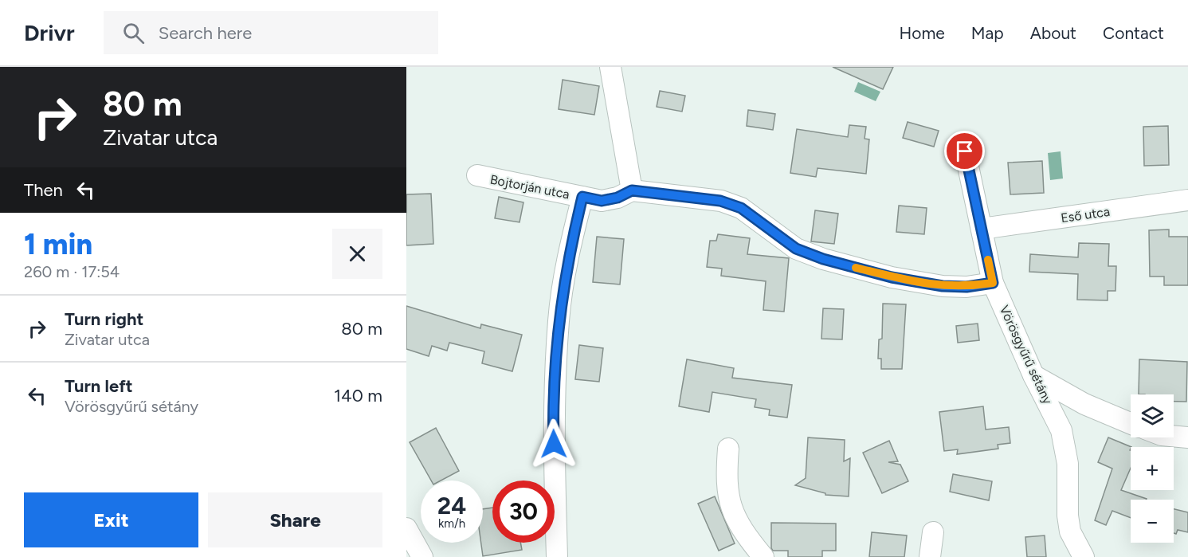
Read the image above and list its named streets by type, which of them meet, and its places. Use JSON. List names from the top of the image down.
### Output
{
  "streets": {
    "street": ["Bojtorján utca", "Eső utca", "Vörösgyűrű sétány"]
  },
  "crossings": [
    ["Eső utca", "Vörösgyűrű sétány"]
  ],
  "page": {
    "header": "Drivr",
    "search": "Search here",
    "nav": [
      "Home",
      "Map",
      "About",
      "Contact"
    ],
    "turn": ["80 m", "Zivatar utca"],
    "then": "Then",
    "heading": ["1 min", "260 m · 17:54"],
    "list": [
      {
        "name": "Turn right",
        "note": "Zivatar utca",
        "value": "80 m"
      },
      {
        "name": "Turn left",
        "note": "Vörösgyűrű sétány",
        "value": "140 m"
      }
    ],
    "map_buttons": ["+", "−"],
    "speed": "24 km/h",
    "limit": "30",
    "buttons": ["Exit", "Share"]
  }
}
